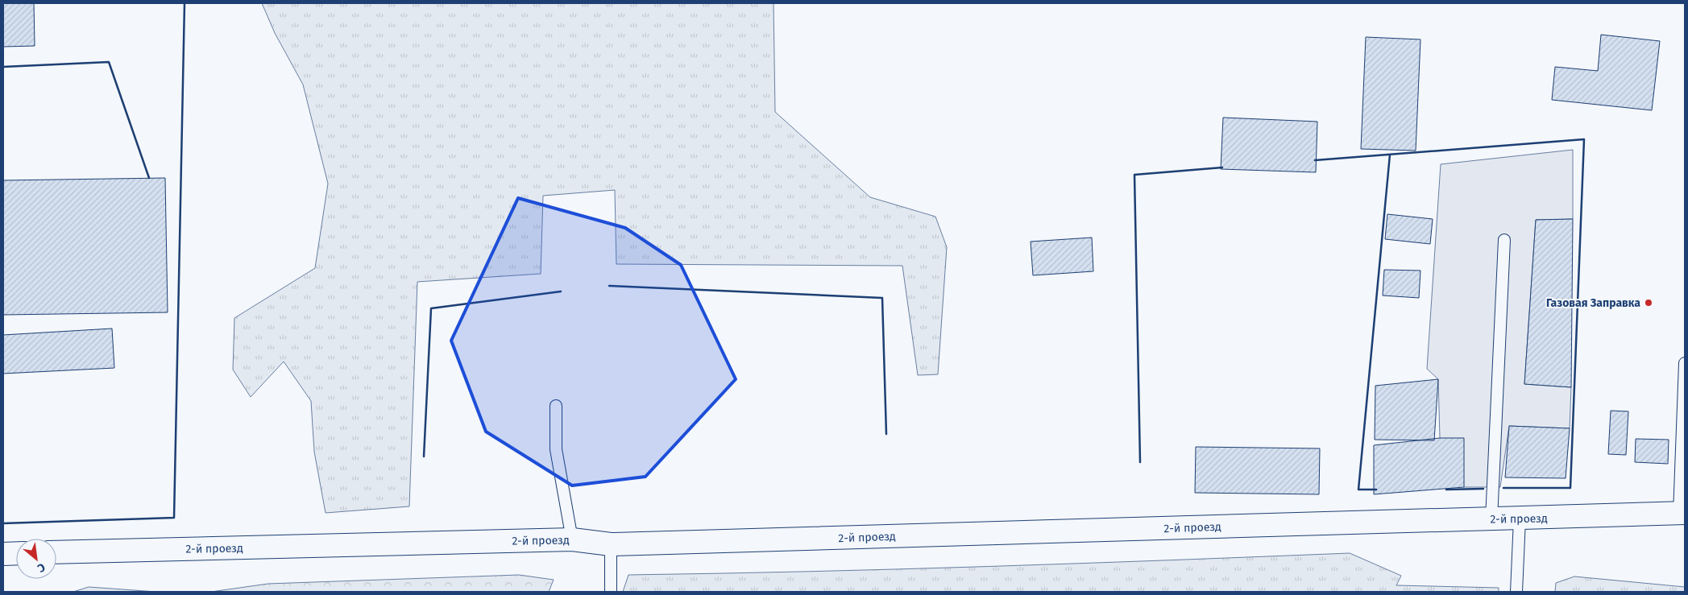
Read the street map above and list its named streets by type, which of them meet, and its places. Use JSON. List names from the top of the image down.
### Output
{
  "streets": {
    "street": ["2-й проезд"]
  },
  "places": ["Газовая Заправка"],
  "north": "bottom right"
}
